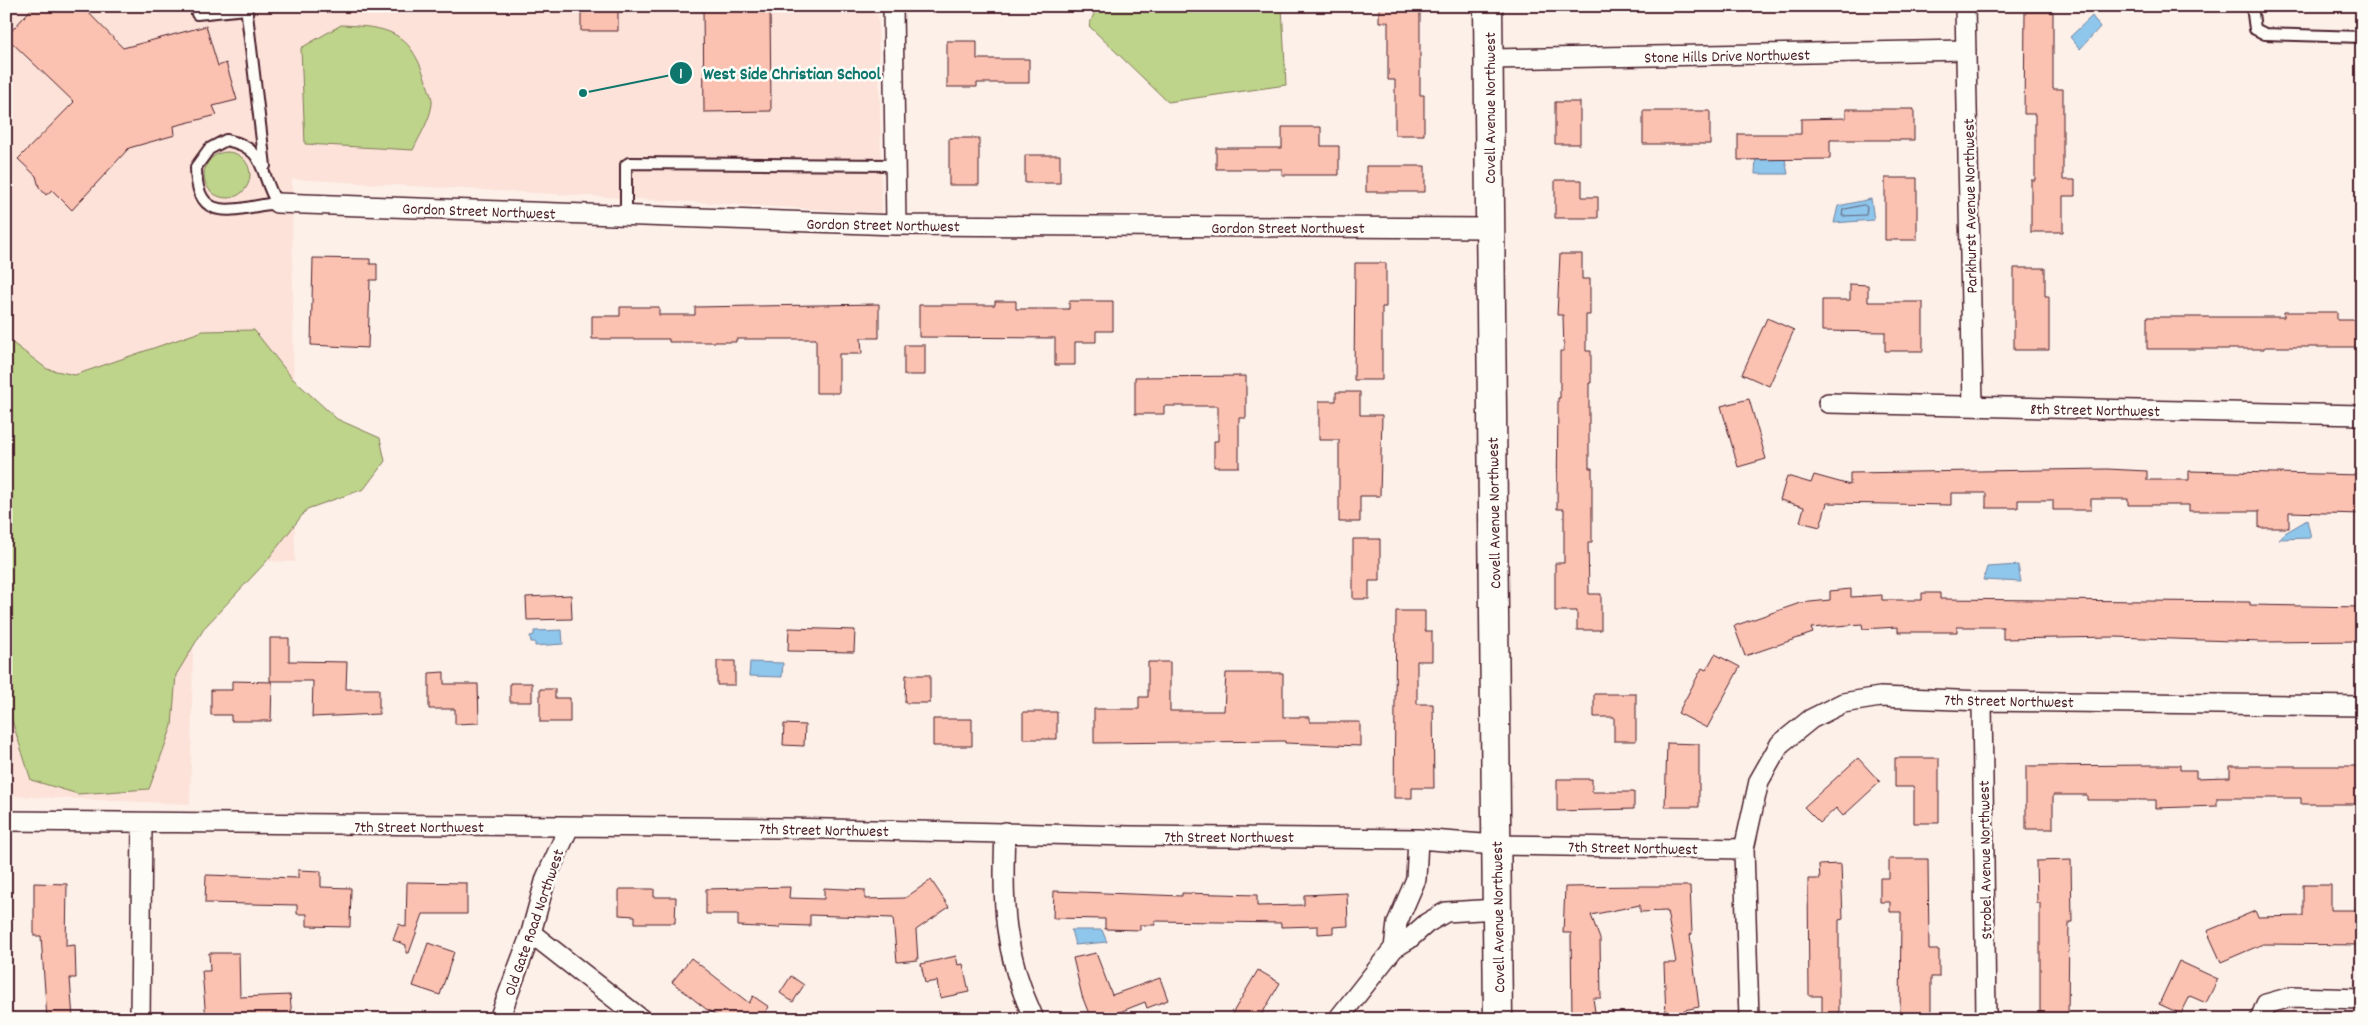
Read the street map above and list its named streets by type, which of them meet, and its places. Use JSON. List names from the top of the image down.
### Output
{
  "streets": {
    "street": [
      "Stone Hills Drive Northwest",
      "Covell Avenue Northwest",
      "Parkhurst Avenue Northwest",
      "Gordon Street Northwest",
      "8th Street Northwest",
      "7th Street Northwest",
      "Strobel Avenue Northwest",
      "Old Gate Road Northwest"
    ]
  },
  "crossings": [
    ["Stone Hills Drive Northwest", "Covell Avenue Northwest"],
    ["Stone Hills Drive Northwest", "Parkhurst Avenue Northwest"],
    ["Covell Avenue Northwest", "Gordon Street Northwest"],
    ["Covell Avenue Northwest", "7th Street Northwest"],
    ["Parkhurst Avenue Northwest", "8th Street Northwest"],
    ["7th Street Northwest", "Strobel Avenue Northwest"],
    ["7th Street Northwest", "Old Gate Road Northwest"]
  ],
  "places": ["West Side Christian School"]
}
